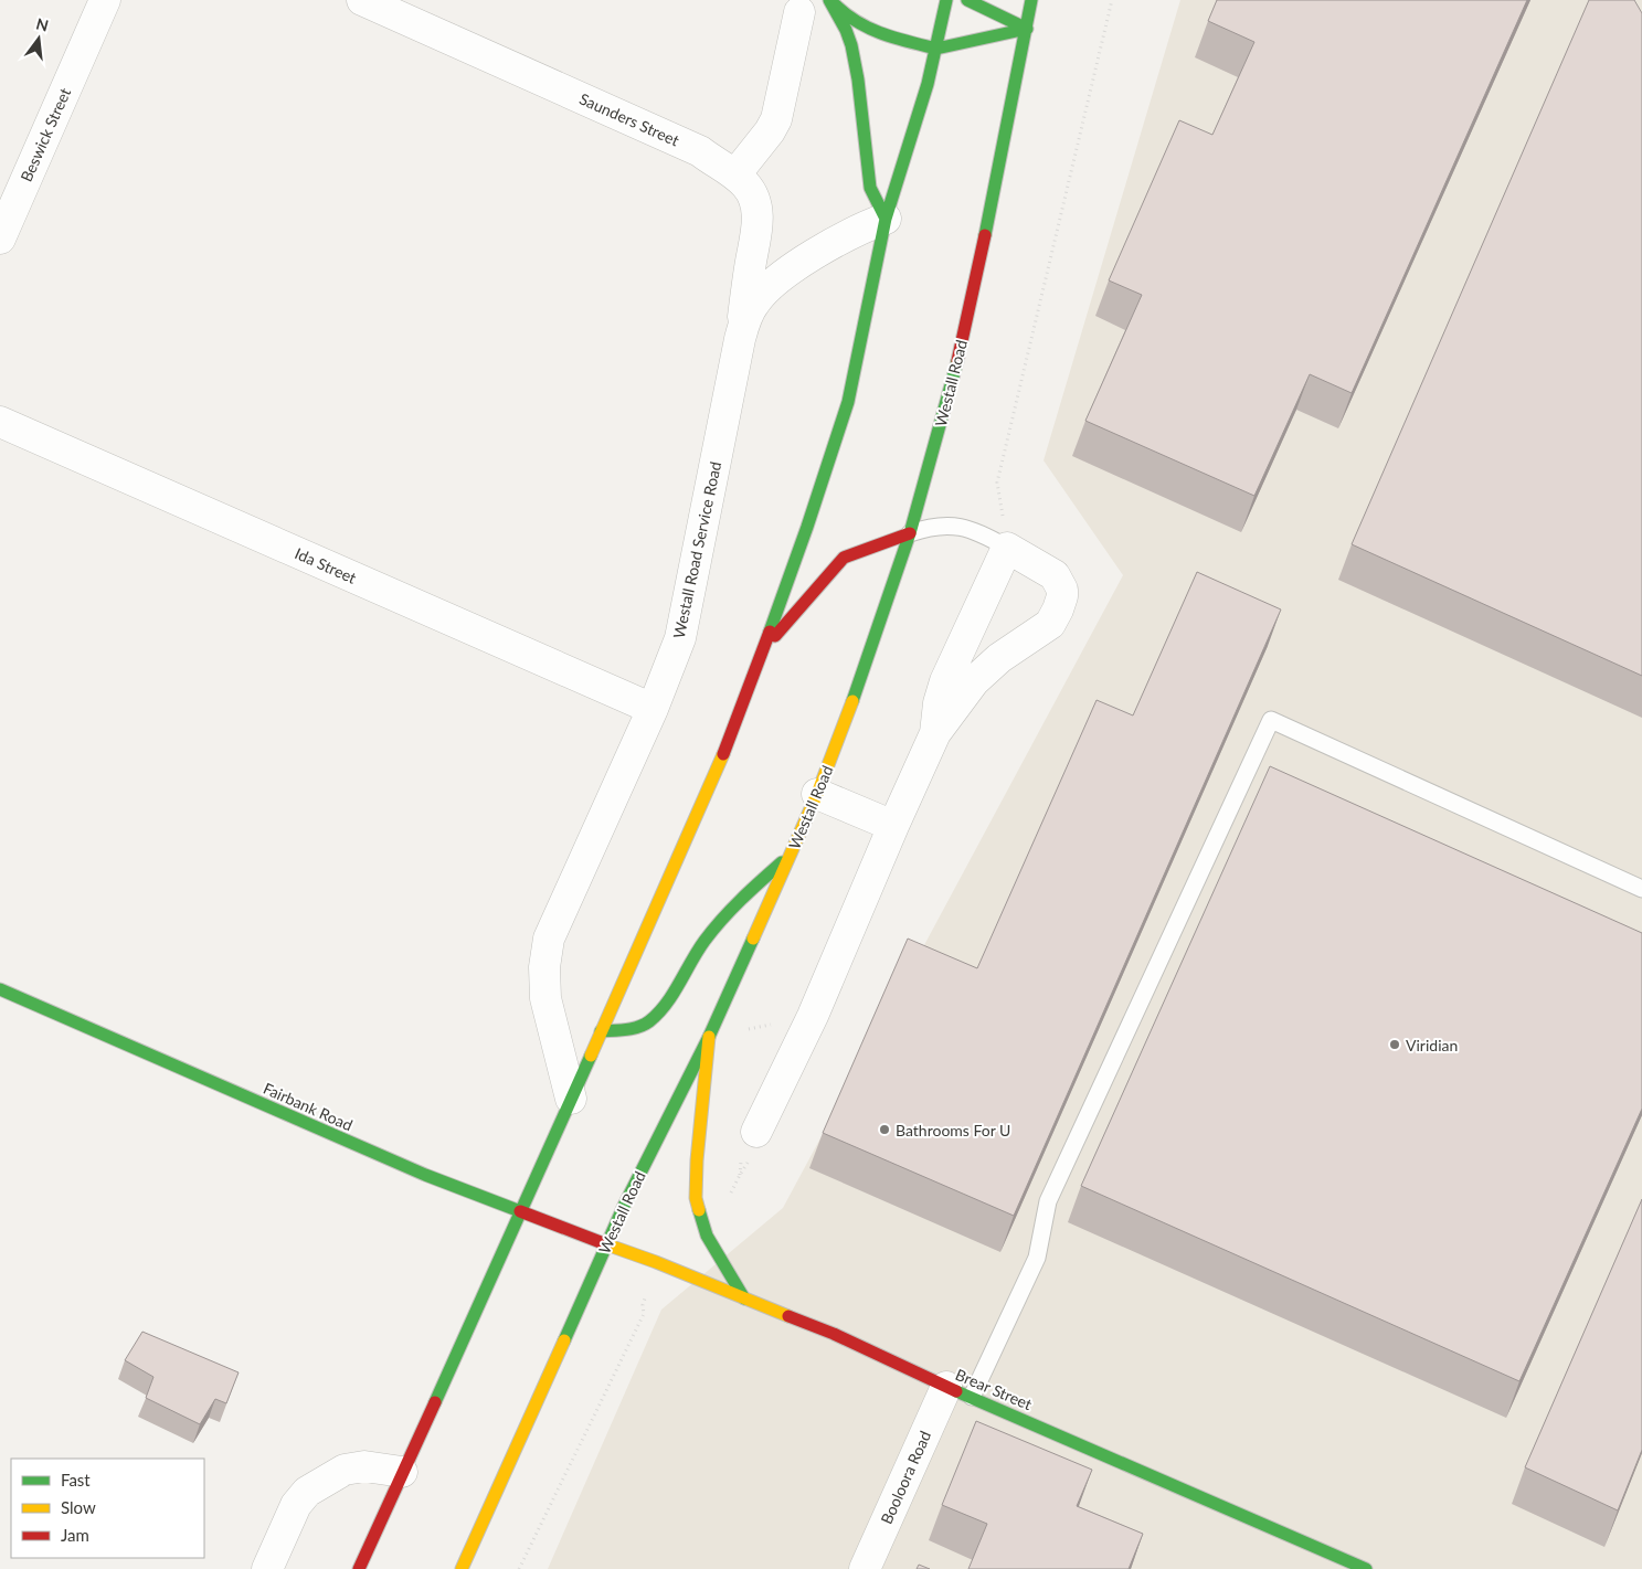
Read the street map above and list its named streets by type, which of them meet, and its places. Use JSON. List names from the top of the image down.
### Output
{
  "streets": {
    "main road": ["Westall Road", "Fairbank Road", "Brear Street"],
    "street": [
      "Saunders Street",
      "Beswick Street",
      "Westall Road Service Road",
      "Ida Street",
      "Booloora Road"
    ]
  },
  "crossings": [
    ["Saunders Street", "Westall Road Service Road"],
    ["Westall Road", "Fairbank Road"],
    ["Westall Road", "Brear Street"],
    ["Westall Road Service Road", "Ida Street"],
    ["Fairbank Road", "Brear Street"],
    ["Brear Street", "Booloora Road"]
  ],
  "places": ["Viridian", "Bathrooms For U"],
  "legend": ["Fast", "Slow", "Jam"],
  "north": "top"
}
